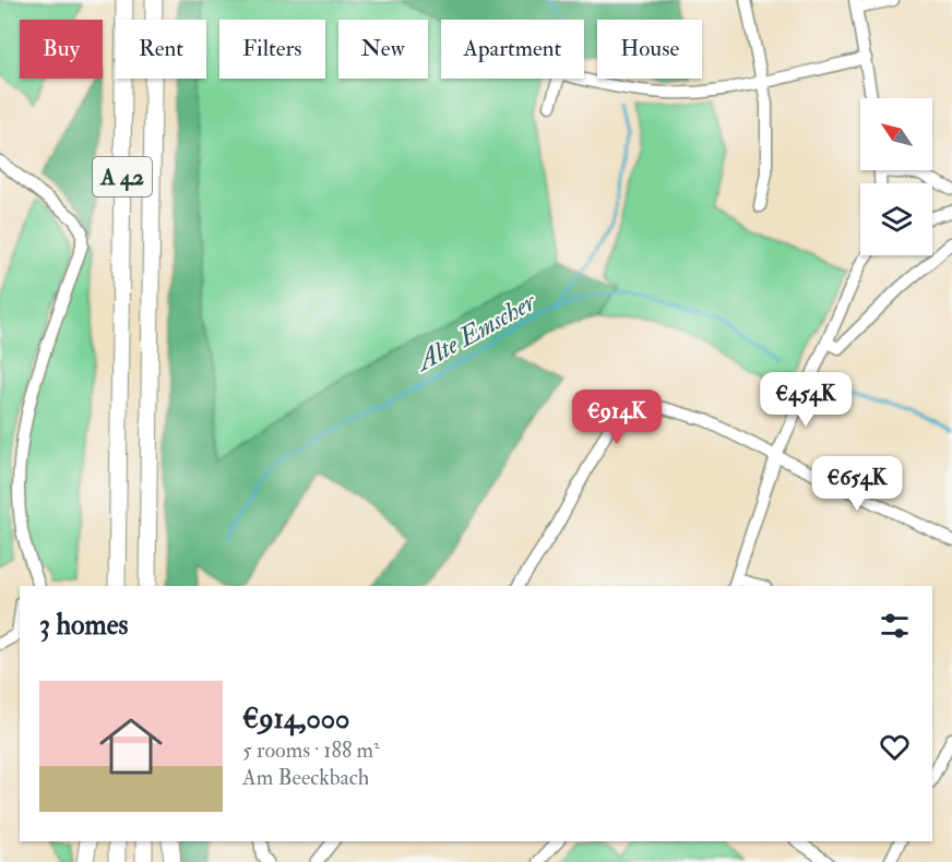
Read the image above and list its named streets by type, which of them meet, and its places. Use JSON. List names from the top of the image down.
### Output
{
  "streets": {
    "highway": ["A 42"]
  },
  "water": ["Alte Emscher"],
  "north": "top left",
  "page": {
    "chip": [
      "Buy",
      "Rent",
      "Filters",
      "New",
      "Apartment",
      "House"
    ],
    "price": ["€454K", "€914K", "€654K"],
    "heading": "3 homes",
    "list": [
      {
        "name": "€914,000",
        "note": "5 rooms · 188 m² · Am Beeckbach"
      }
    ]
  }
}
